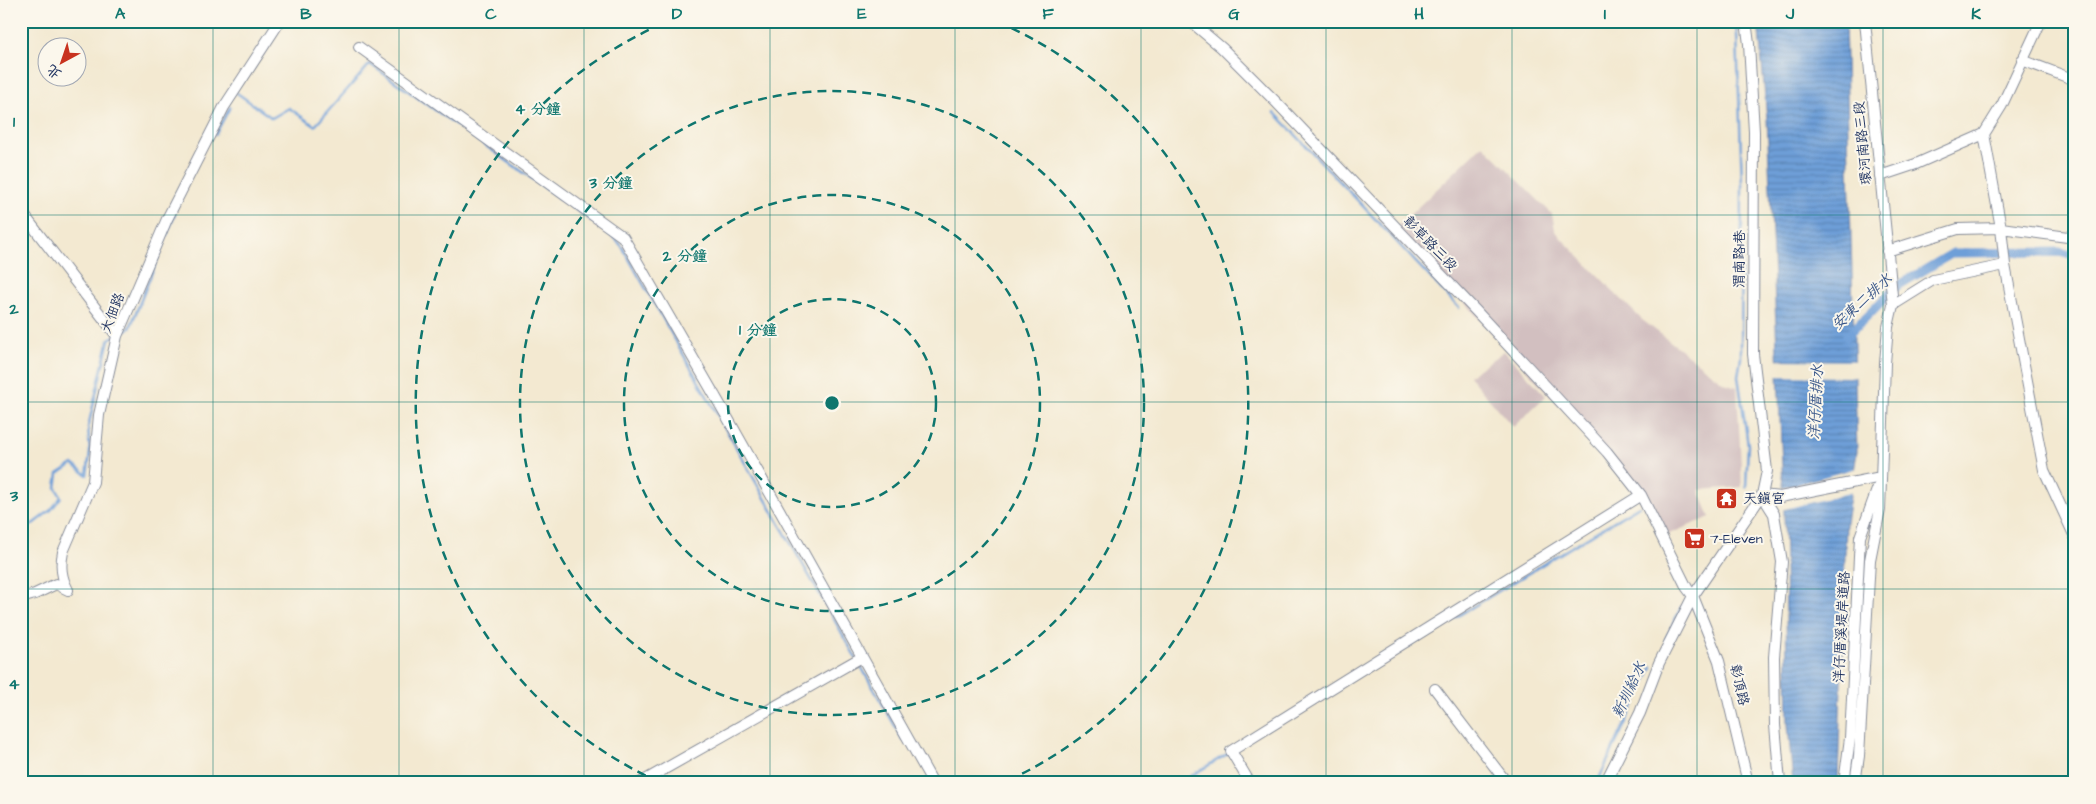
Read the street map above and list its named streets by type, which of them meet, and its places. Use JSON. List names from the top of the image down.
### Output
{
  "streets": {
    "street": [
      "環河南路三段",
      "彰草路三段",
      "渭南路1巷",
      "大佃路",
      "洋仔厝溪堤岸道路",
      "彰頂路"
    ]
  },
  "crossings": [
    ["環河南路三段", "洋仔厝溪堤岸道路"],
    ["彰草路三段", "彰頂路"]
  ],
  "water": ["安東二排水", "洋仔厝排水", "新圳給水"],
  "places": {
    "temple": ["天鎮宮"],
    "supermarket": ["7-Eleven"]
  },
  "north": "bottom left",
  "grid": {
    "columns": [
      "A",
      "B",
      "C",
      "D",
      "E",
      "F",
      "G",
      "H",
      "I",
      "J",
      "K"
    ],
    "rows": [
      "1",
      "2",
      "3",
      "4"
    ]
  },
  "rings": [
    "4 分鐘",
    "3 分鐘",
    "2 分鐘",
    "1 分鐘"
  ]
}
